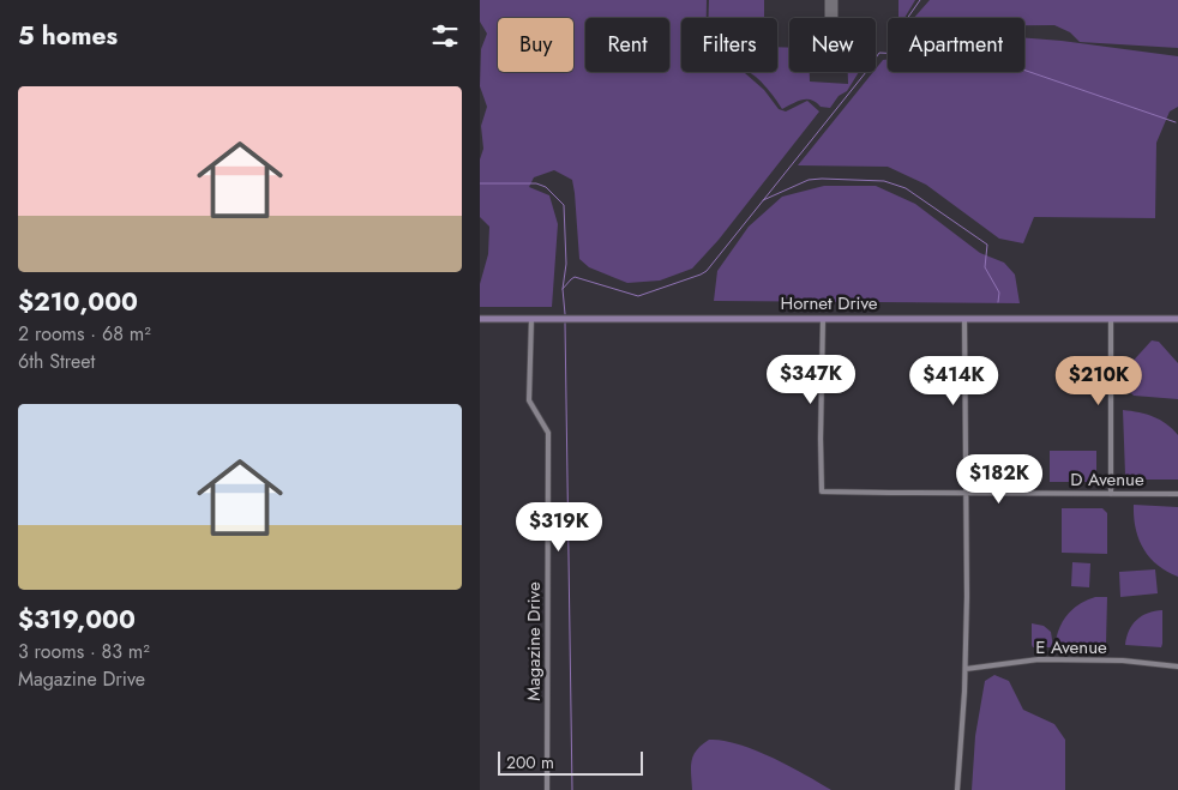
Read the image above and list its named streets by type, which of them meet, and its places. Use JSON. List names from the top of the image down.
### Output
{
  "streets": {
    "main road": ["Hornet Drive"],
    "street": ["D Avenue", "Magazine Drive", "E Avenue"]
  },
  "crossings": [
    ["Hornet Drive", "D Avenue"],
    ["Hornet Drive", "Magazine Drive"]
  ],
  "scale_bar": "200 m",
  "page": {
    "heading": "5 homes",
    "chip": [
      "Buy",
      "Rent",
      "Filters",
      "New",
      "Apartment"
    ],
    "list": [
      {
        "name": "$210,000",
        "note": "2 rooms · 68 m² · 6th Street"
      },
      {
        "name": "$319,000",
        "note": "3 rooms · 83 m² · Magazine Drive"
      }
    ],
    "price": [
      "$347K",
      "$414K",
      "$210K",
      "$182K",
      "$319K"
    ],
    "scale": "200 m"
  }
}
